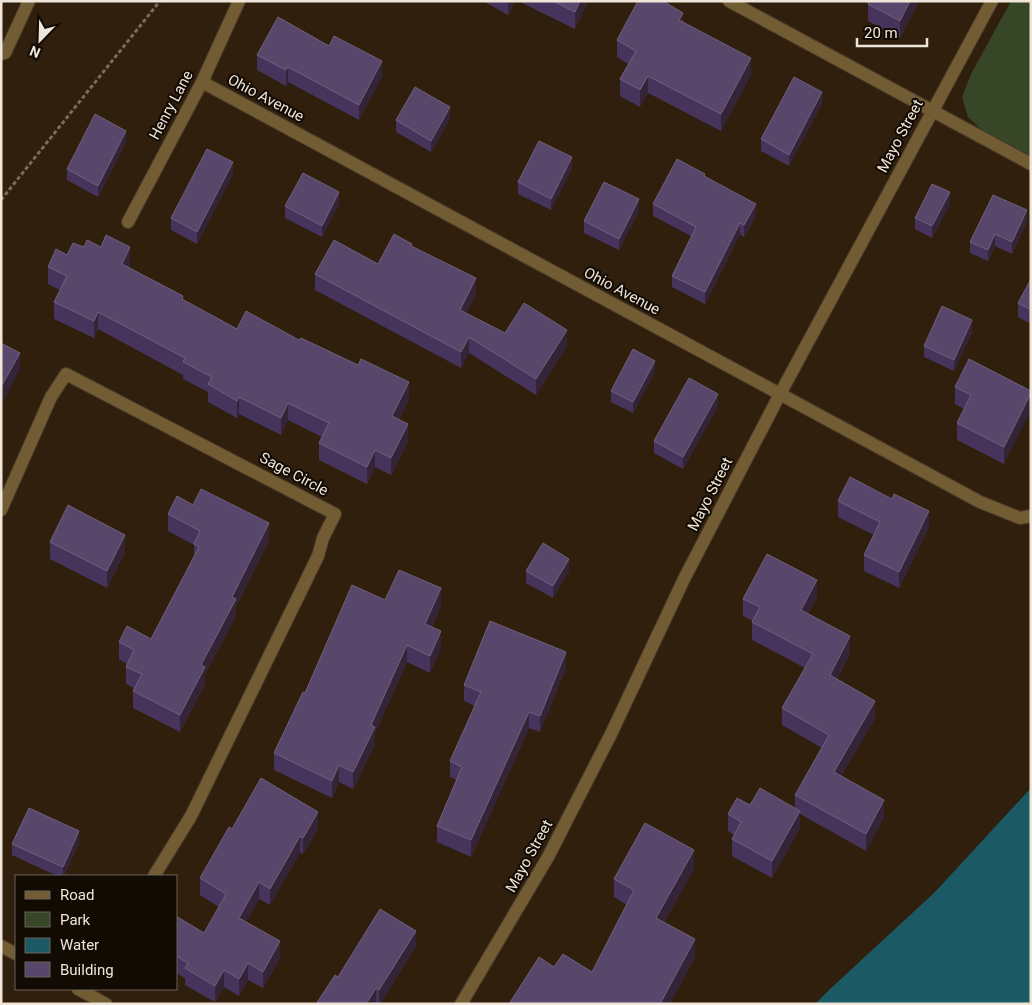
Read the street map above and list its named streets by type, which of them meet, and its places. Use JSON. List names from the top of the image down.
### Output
{
  "streets": {
    "street": [
      "Ohio Avenue",
      "Henry Lane",
      "Mayo Street",
      "Sage Circle"
    ]
  },
  "crossings": [
    ["Ohio Avenue", "Henry Lane"],
    ["Ohio Avenue", "Mayo Street"]
  ],
  "legend": [
    "Road",
    "Park",
    "Water",
    "Building"
  ],
  "scale_bar": "20 m",
  "north": "bottom left"
}
